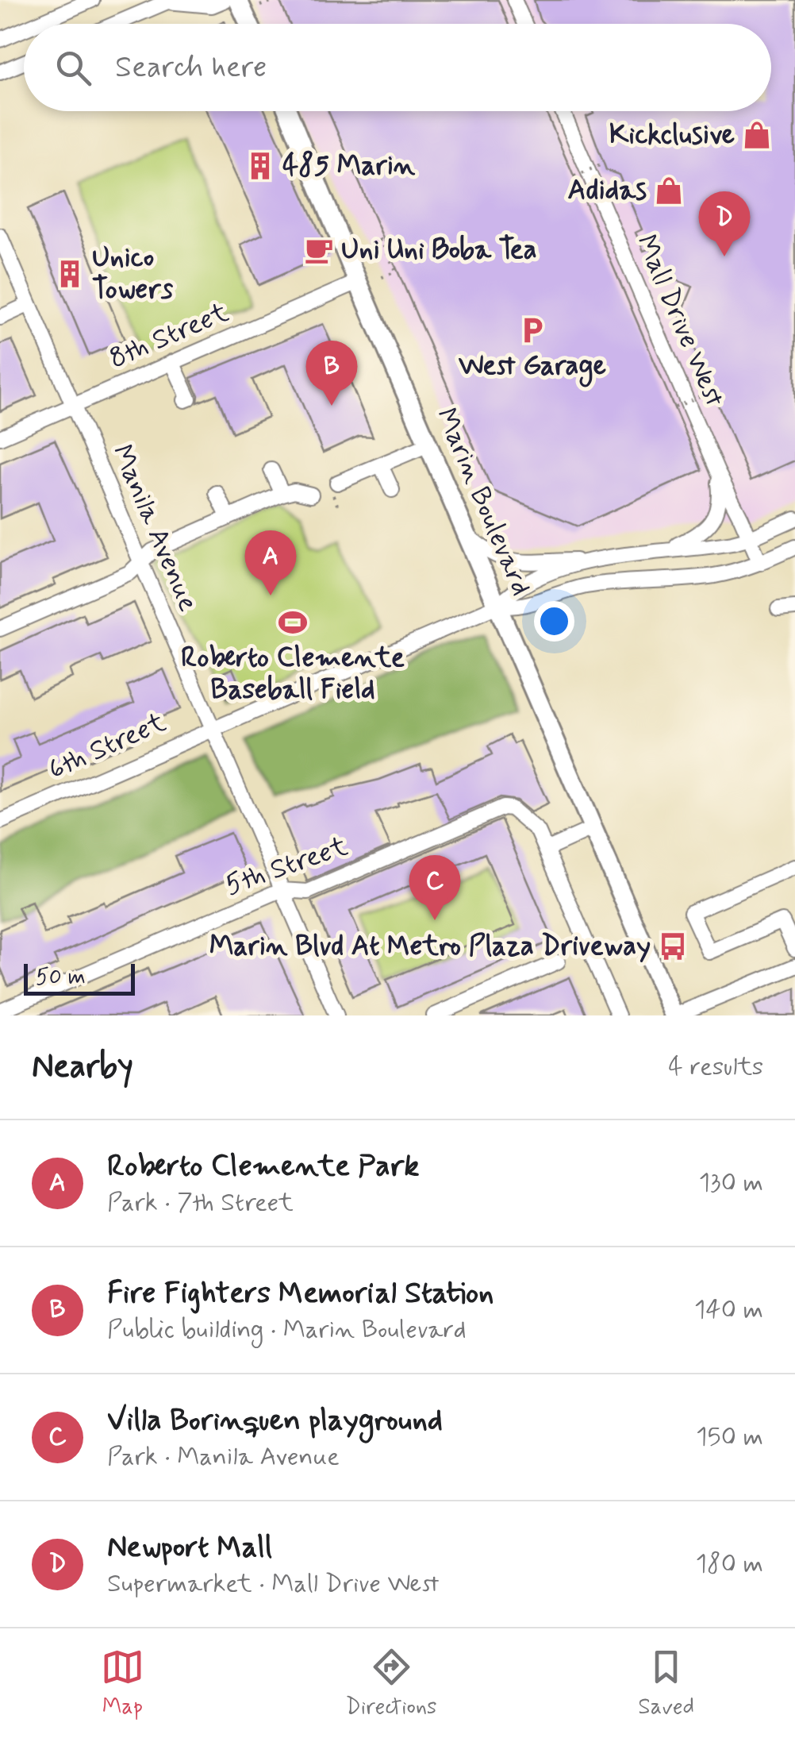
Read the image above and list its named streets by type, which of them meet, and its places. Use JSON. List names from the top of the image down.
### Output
{
  "streets": {
    "main road": ["Marin Boulevard"],
    "street": [
      "Mall Drive West",
      "8th Street",
      "Manila Avenue",
      "6th Street",
      "5th Street"
    ]
  },
  "crossings": [
    ["8th Street", "Marin Boulevard"],
    ["8th Street", "Manila Avenue"],
    ["Marin Boulevard", "6th Street"],
    ["Manila Avenue", "6th Street"],
    ["Manila Avenue", "5th Street"]
  ],
  "places": {
    "shop": ["Kickclusive", "Adidas"],
    "building": ["485 Marin", "Unico Towers"],
    "cafe": ["Uni Uni Boba Tea"],
    "parking": ["West Garage"],
    "sports": ["Roberto Clemente Baseball Field"],
    "bus stop": ["Marin Blvd At Metro Plaza Driveway"]
  },
  "scale_bar": "50 m",
  "page": {
    "search": "Search here",
    "pins": [
      "D",
      "B",
      "A",
      "C"
    ],
    "scale": "50 m",
    "heading": ["Nearby", "4 results"],
    "list": [
      {
        "mark": "A",
        "name": "Roberto Clemente Park",
        "note": "Park · 7th Street",
        "value": "130 m"
      },
      {
        "mark": "B",
        "name": "Fire Fighters Memorial Station",
        "note": "Public building · Marin Boulevard",
        "value": "140 m"
      },
      {
        "mark": "C",
        "name": "Villa Borinquen playground",
        "note": "Park · Manila Avenue",
        "value": "150 m"
      },
      {
        "mark": "D",
        "name": "Newport Mall",
        "note": "Supermarket · Mall Drive West",
        "value": "180 m"
      }
    ],
    "nav": ["Map", "Directions", "Saved"]
  }
}
